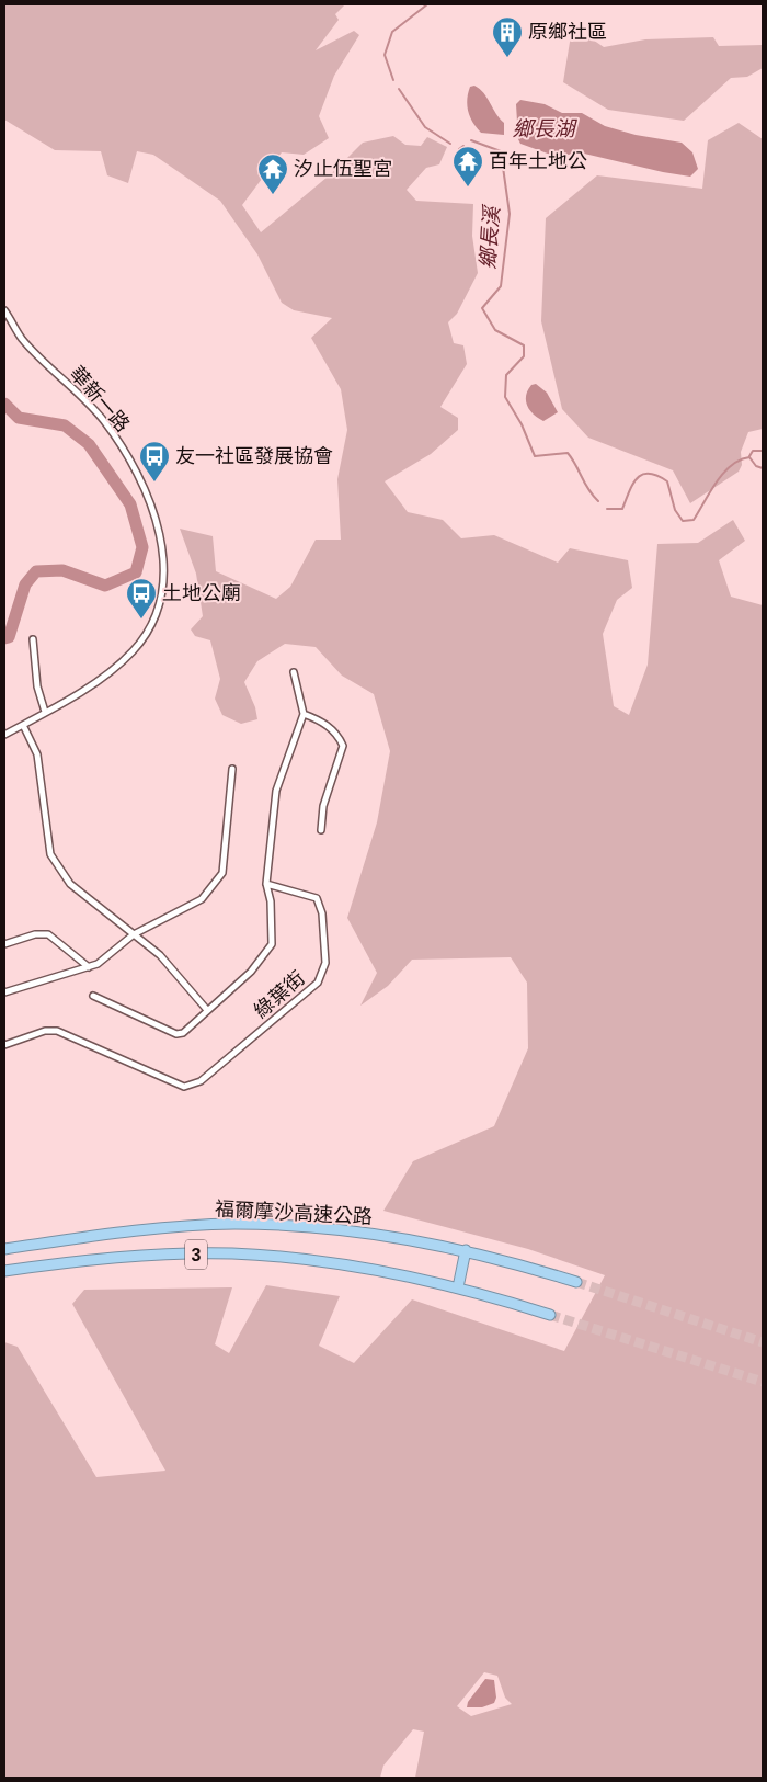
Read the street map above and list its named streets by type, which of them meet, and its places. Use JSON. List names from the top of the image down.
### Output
{
  "streets": {
    "highway": ["福爾摩沙高速公路", "3"],
    "street": ["華新一路", "綠葉街"]
  },
  "water": ["鄉長湖", "鄉長溪"],
  "places": {
    "building": ["原鄉社區"],
    "temple": ["百年土地公", "汐止伍聖宮"],
    "bus stop": ["友一社區發展協會", "土地公廟"]
  }
}
